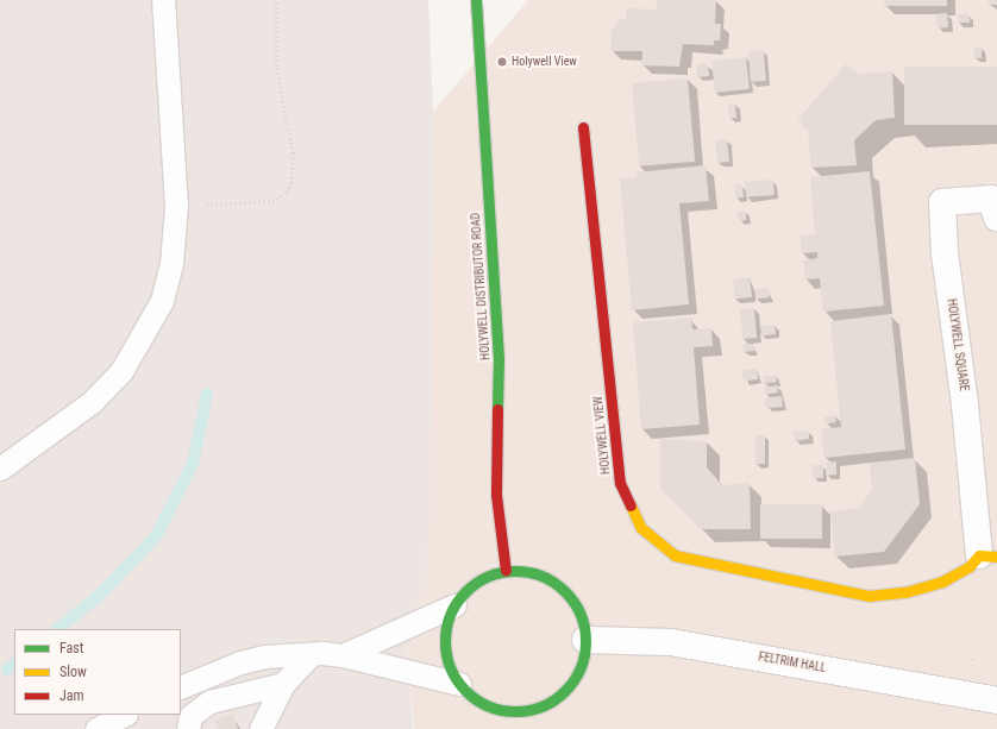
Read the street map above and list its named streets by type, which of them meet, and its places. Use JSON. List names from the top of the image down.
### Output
{
  "streets": {
    "street": [
      "HOLYWELL DISTRIBUTOR ROAD",
      "HOLYWELL SQUARE",
      "HOLYWELL VIEW",
      "FELTRIM HALL"
    ]
  },
  "crossings": [
    ["HOLYWELL DISTRIBUTOR ROAD", "FELTRIM HALL"],
    ["HOLYWELL SQUARE", "HOLYWELL VIEW"]
  ],
  "places": ["Holywell View"],
  "legend": ["Fast", "Slow", "Jam"]
}
